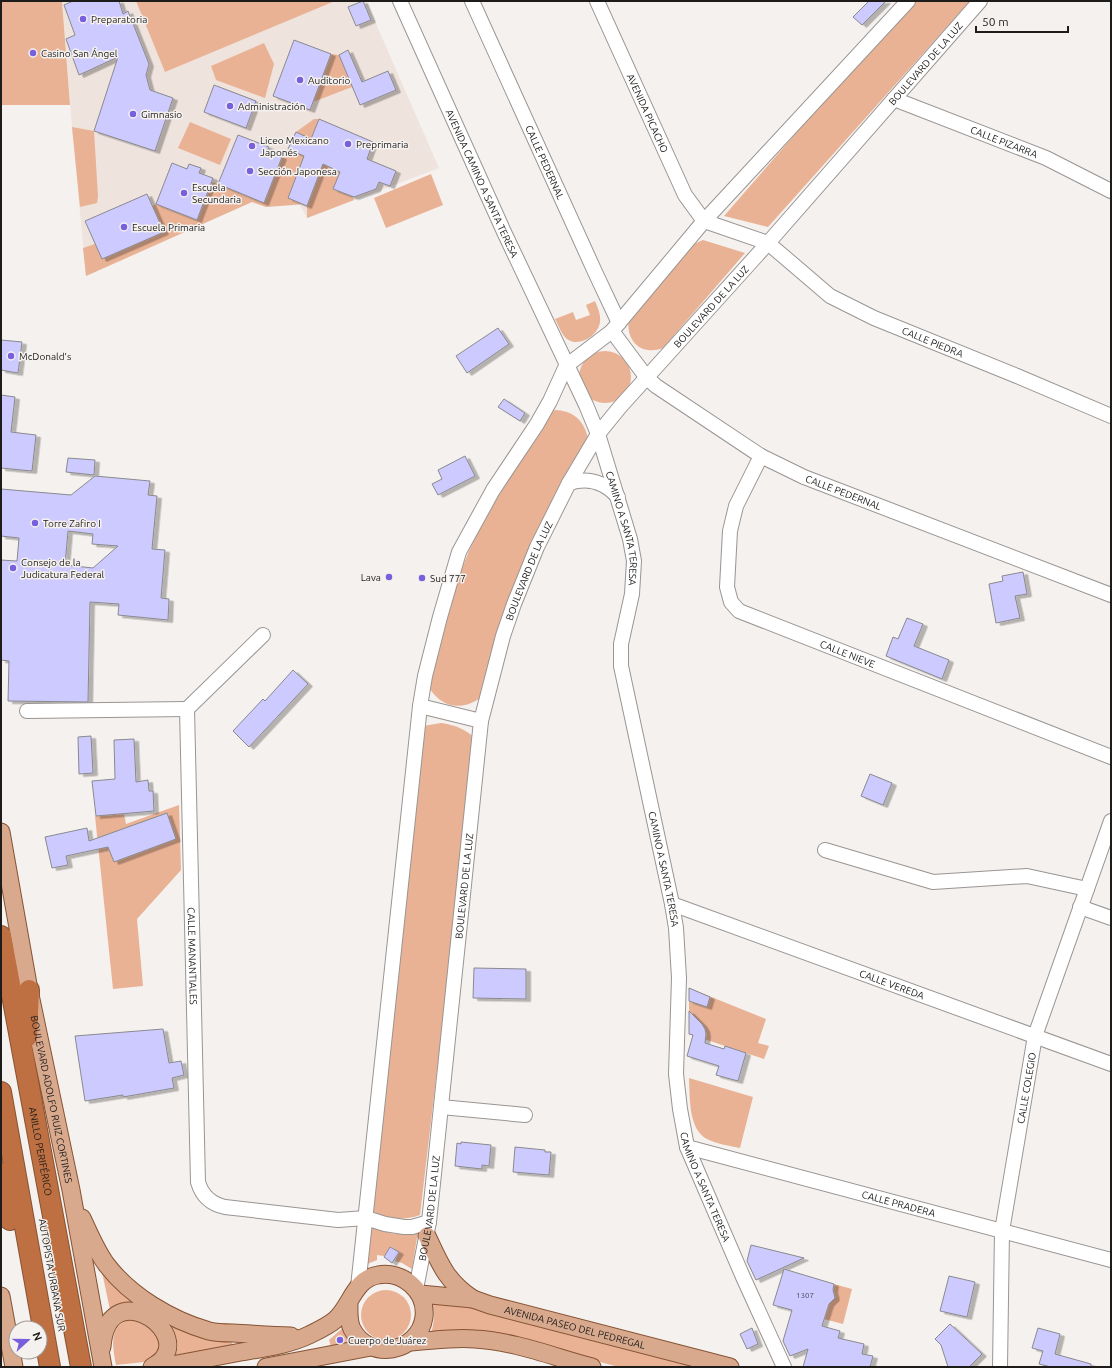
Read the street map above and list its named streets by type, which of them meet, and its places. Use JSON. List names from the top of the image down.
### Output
{
  "streets": {
    "highway": ["ANILLO PERIFÉRICO", "AUTOPISTA URBANA SUR"],
    "main road": ["BOULEVARD ADOLFO RUIZ CORTINES", "AVENIDA PASEO DEL PEDREGAL"],
    "street": [
      "BOULEVARD DE LA LUZ",
      "AVENIDA PICACHO",
      "CALLE PIZARRA",
      "CALLE PEDERNAL",
      "AVENIDA CAMINO A SANTA TERESA",
      "CALLE PIEDRA",
      "CAMINO A SANTA TERESA",
      "CALLE NIEVE",
      "CALLE MANANTIALES",
      "CALLE VEREDA",
      "CALLE COLEGIO",
      "CALLE PRADERA"
    ]
  },
  "crossings": [
    ["BOULEVARD DE LA LUZ", "CALLE PIZARRA"],
    ["BOULEVARD DE LA LUZ", "CALLE PEDERNAL"],
    ["BOULEVARD DE LA LUZ", "CALLE PIEDRA"],
    ["BOULEVARD DE LA LUZ", "CAMINO A SANTA TERESA"],
    ["BOULEVARD DE LA LUZ", "AVENIDA PASEO DEL PEDREGAL"],
    ["CALLE PEDERNAL", "CALLE NIEVE"],
    ["AVENIDA CAMINO A SANTA TERESA", "CAMINO A SANTA TERESA"],
    ["CAMINO A SANTA TERESA", "CALLE VEREDA"],
    ["CAMINO A SANTA TERESA", "CALLE PRADERA"],
    ["CALLE VEREDA", "CALLE COLEGIO"],
    ["CALLE COLEGIO", "CALLE PRADERA"]
  ],
  "places": [
    "Preparatoria",
    "Casino San Ángel",
    "Auditorio",
    "Administración",
    "Gimnasio",
    "Preprimaria",
    "Liceo Mexicano Japonés",
    "Sección Japonesa",
    "Escuela Secundaria",
    "Escuela Primaria",
    "McDonald's",
    "Torre Zafiro I",
    "Consejo de la Judicatura Federal",
    "Lava",
    "Sud 777",
    "Cuerpo de Juárez"
  ],
  "house_numbers": ["1307"],
  "scale_bar": "50 m",
  "north": "right"
}
